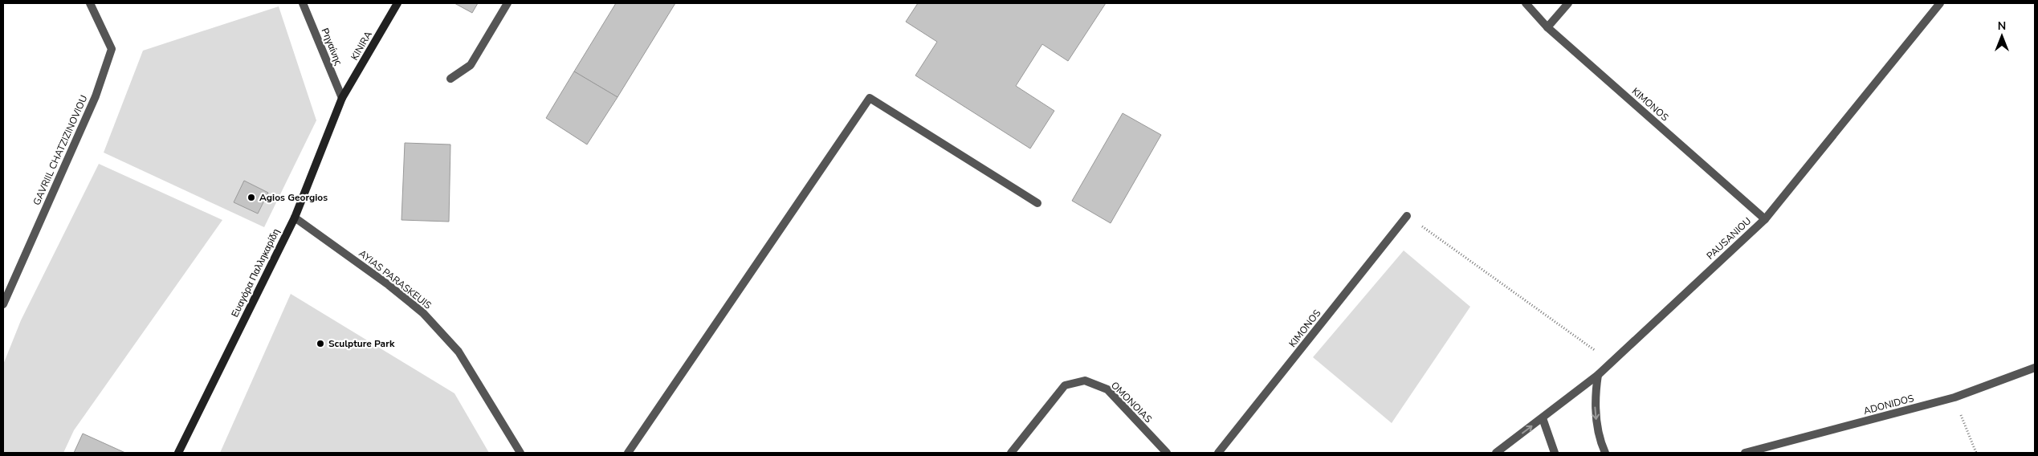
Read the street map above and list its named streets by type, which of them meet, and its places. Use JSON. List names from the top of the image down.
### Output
{
  "streets": {
    "main road": ["KINIRA", "Ευαγόρα Παλληκαρίδη"],
    "street": [
      "Ρηγαίνης",
      "KIMONOS",
      "GAVRIIL CHATZIZINOVIOU",
      "PAUSANIOU",
      "AYIAS PARASKEUIS",
      "OMONOIAS",
      "ADONIDOS"
    ]
  },
  "crossings": [
    ["KINIRA", "Ρηγαίνης"],
    ["KINIRA", "Ευαγόρα Παλληκαρίδη"],
    ["Ρηγαίνης", "Ευαγόρα Παλληκαρίδη"],
    ["KIMONOS", "PAUSANIOU"],
    ["Ευαγόρα Παλληκαρίδη", "AYIAS PARASKEUIS"]
  ],
  "places": ["Agios Georgios", "Sculpture Park"],
  "north": "top"
}
